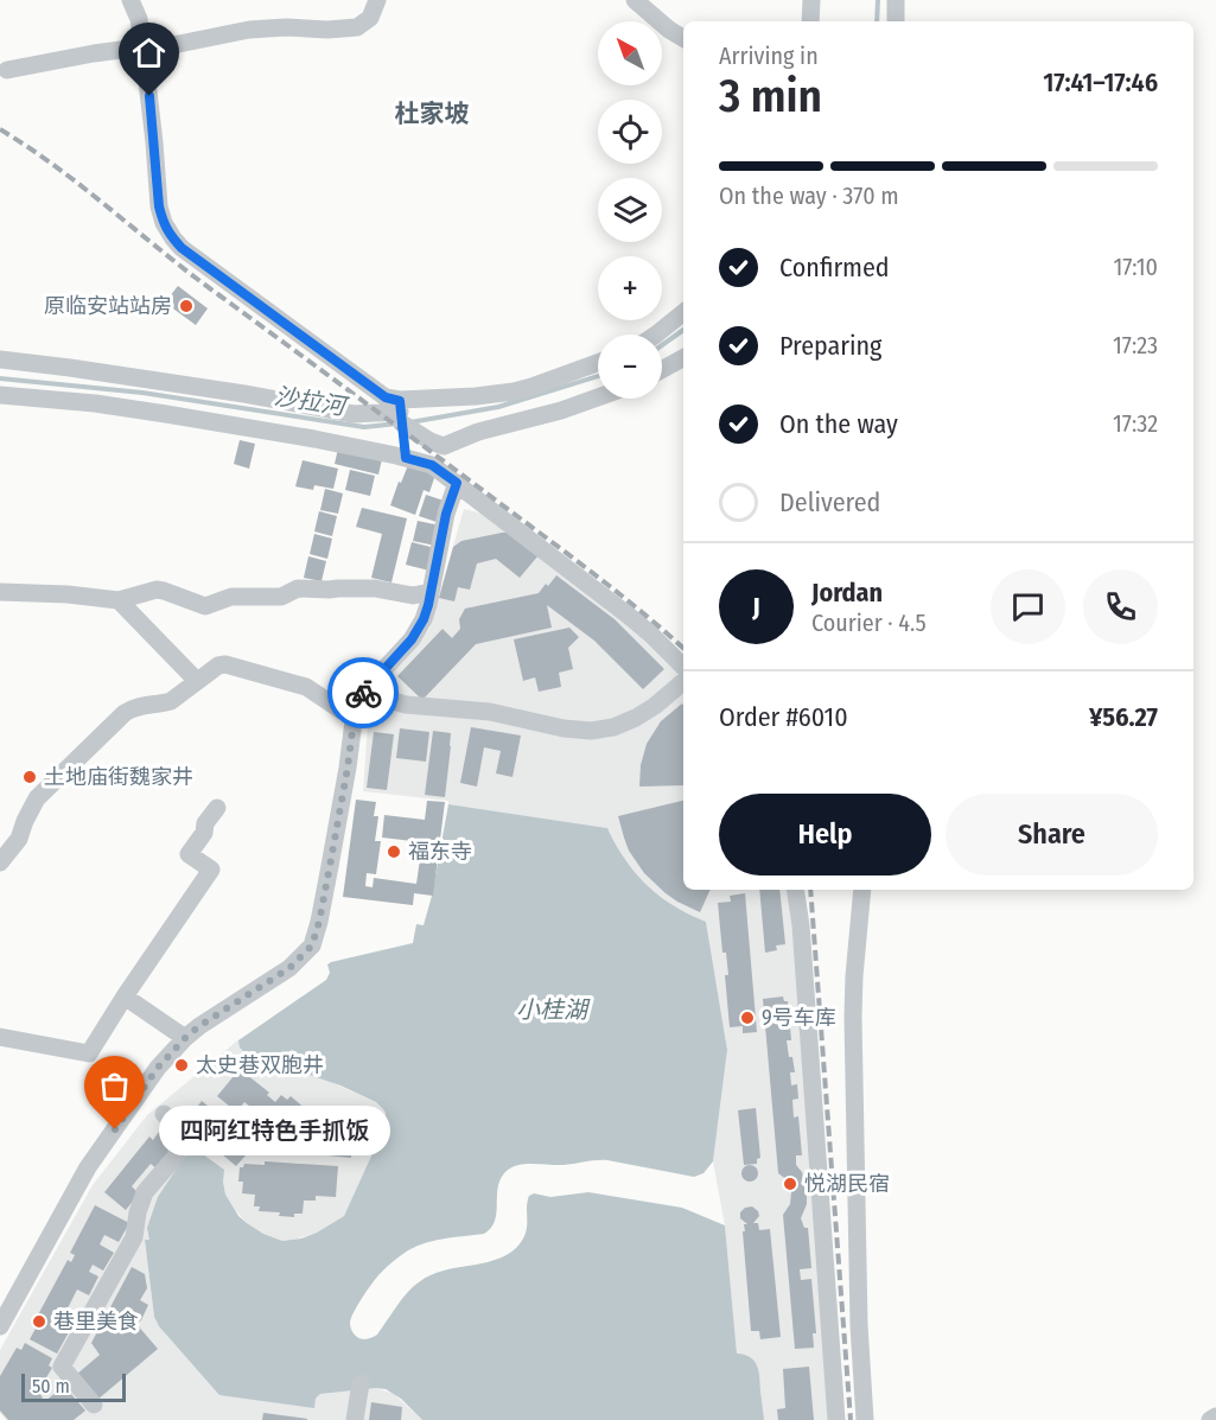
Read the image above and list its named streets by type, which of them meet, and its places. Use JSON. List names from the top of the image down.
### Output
{
  "districts": ["杜家坡"],
  "water": ["沙拉河", "小桂湖"],
  "places": [
    "原临安站站房",
    "土地庙街魏家井",
    "福东寺",
    "9号车库",
    "太史巷双胞井",
    "四阿红特色手抓饭",
    "悦湖民宿",
    "巷里美食"
  ],
  "scale_bar": "50 m",
  "north": "top left",
  "page": {
    "map_buttons": ["+", "−"],
    "heading": ["3 min", "Arriving in", "17:41–17:46"],
    "panel": [
      "Jordan",
      "Courier · 4.5",
      "Order #6010",
      "¥56.27"
    ],
    "bar": "On the way · 370 m",
    "list": [
      ["Confirmed", "17:10"],
      ["Preparing", "17:23"],
      ["On the way", "17:32"],
      "Delivered"
    ],
    "round": "J",
    "buttons": ["Help", "Share"],
    "bubble": "四阿红特色手抓饭",
    "scale": "50 m"
  }
}
